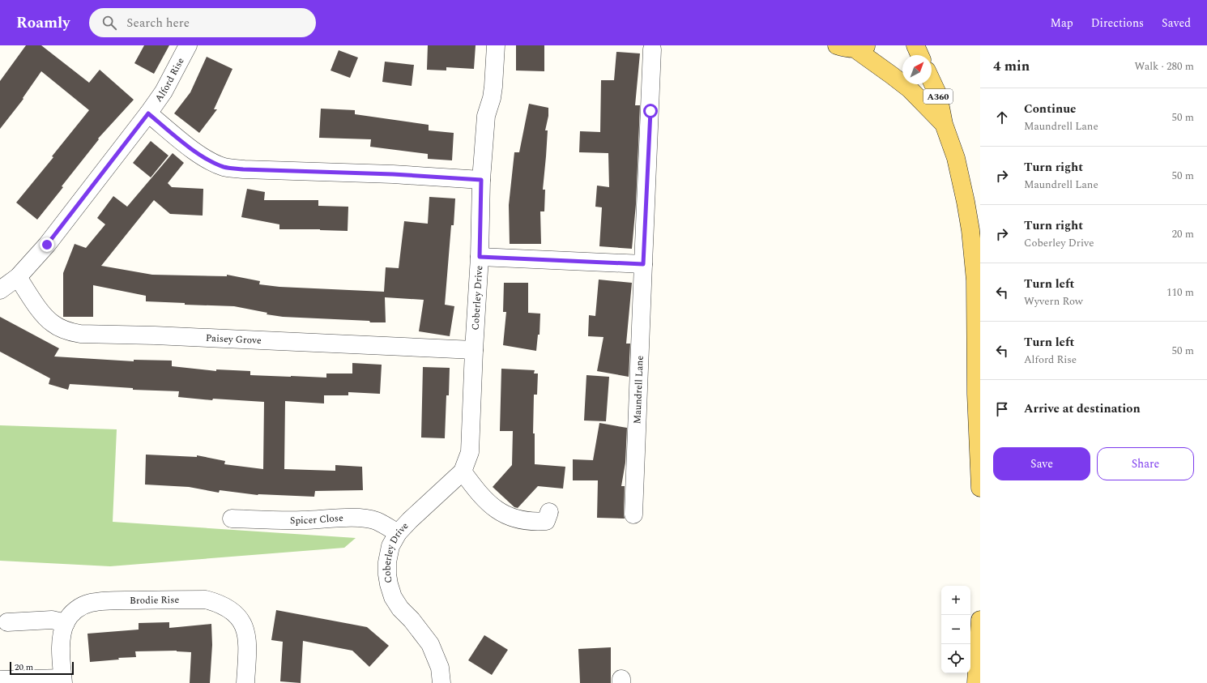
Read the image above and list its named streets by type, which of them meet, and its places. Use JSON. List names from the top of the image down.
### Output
{
  "streets": {
    "main road": ["A360"],
    "street": [
      "Alford Rise",
      "Coberley Drive",
      "Paisey Grove",
      "Maundrell Lane",
      "Spicer Close",
      "Brodie Rise"
    ]
  },
  "crossings": [
    ["Alford Rise", "Paisey Grove"],
    ["Coberley Drive", "Paisey Grove"],
    ["Coberley Drive", "Spicer Close"]
  ],
  "scale_bar": "20 m",
  "north": "top right",
  "page": {
    "header": "Roamly",
    "search": "Search here",
    "nav": ["Map", "Directions", "Saved"],
    "heading": ["4 min", "Walk · 280 m"],
    "list": [
      ["Continue", "Maundrell Lane", "50 m"],
      ["Turn right", "Maundrell Lane", "50 m"],
      ["Turn right", "Coberley Drive", "20 m"],
      ["Turn left", "Wyvern Row", "110 m"],
      ["Turn left", "Alford Rise", "50 m"],
      "Arrive at destination"
    ],
    "buttons": ["Save", "Share"],
    "map_buttons": ["+", "−"],
    "scale": "20 m"
  }
}
